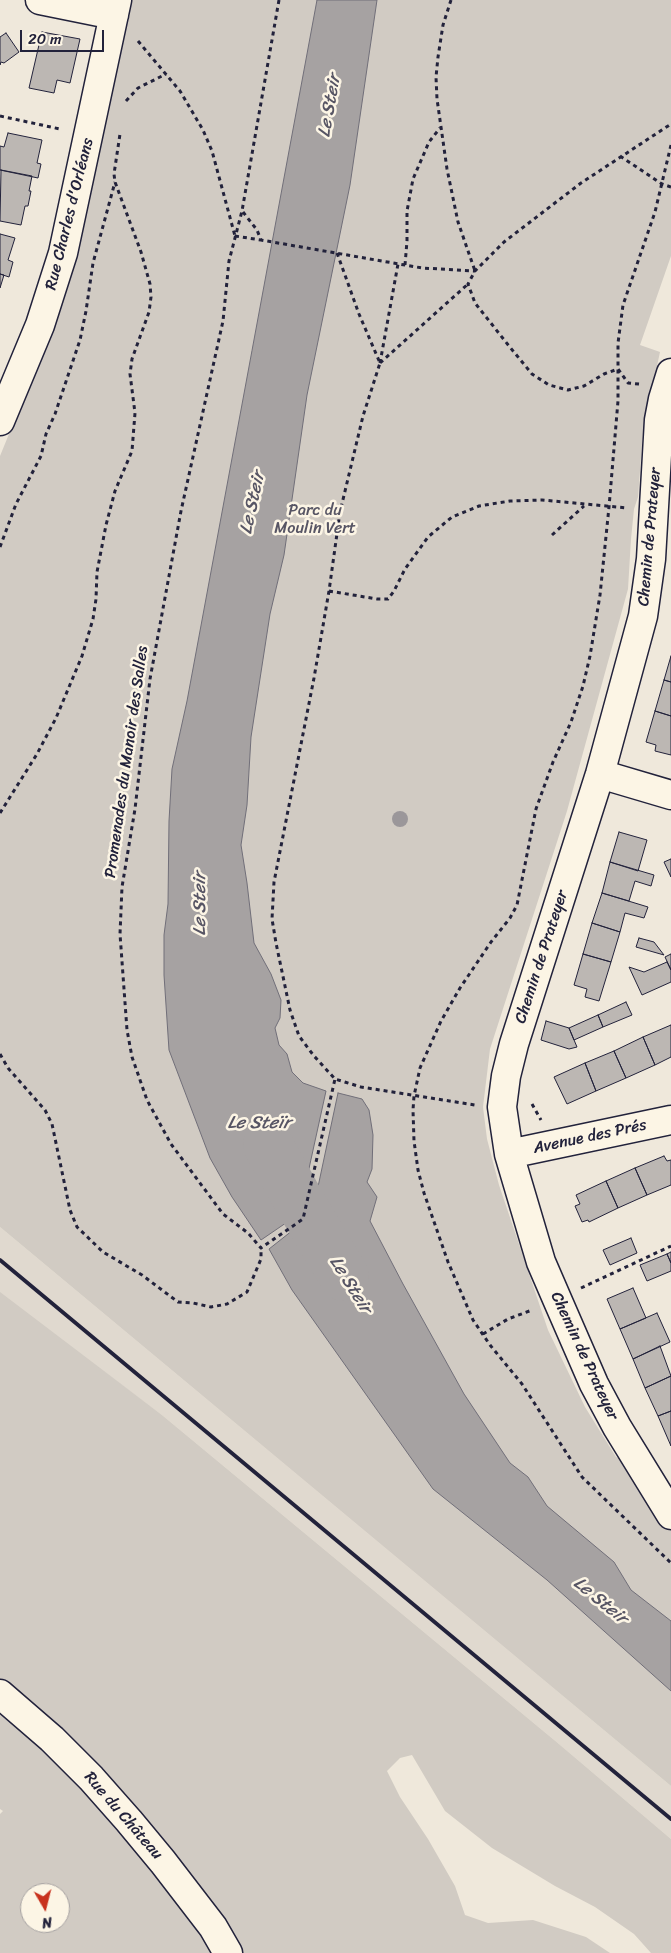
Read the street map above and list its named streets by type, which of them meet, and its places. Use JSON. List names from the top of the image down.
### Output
{
  "streets": {
    "street": [
      "Rue Charles d'Orléans",
      "Chemin de Prateyer",
      "Avenue des Prés",
      "Rue du Château"
    ],
    "path": ["Promenades du Manoir des Salles"]
  },
  "crossings": [
    ["Chemin de Prateyer", "Avenue des Prés"]
  ],
  "water": ["Le Steir", "Le Steïr"],
  "parks": ["Parc du Moulin Vert"],
  "scale_bar": "20 m",
  "north": "bottom"
}
